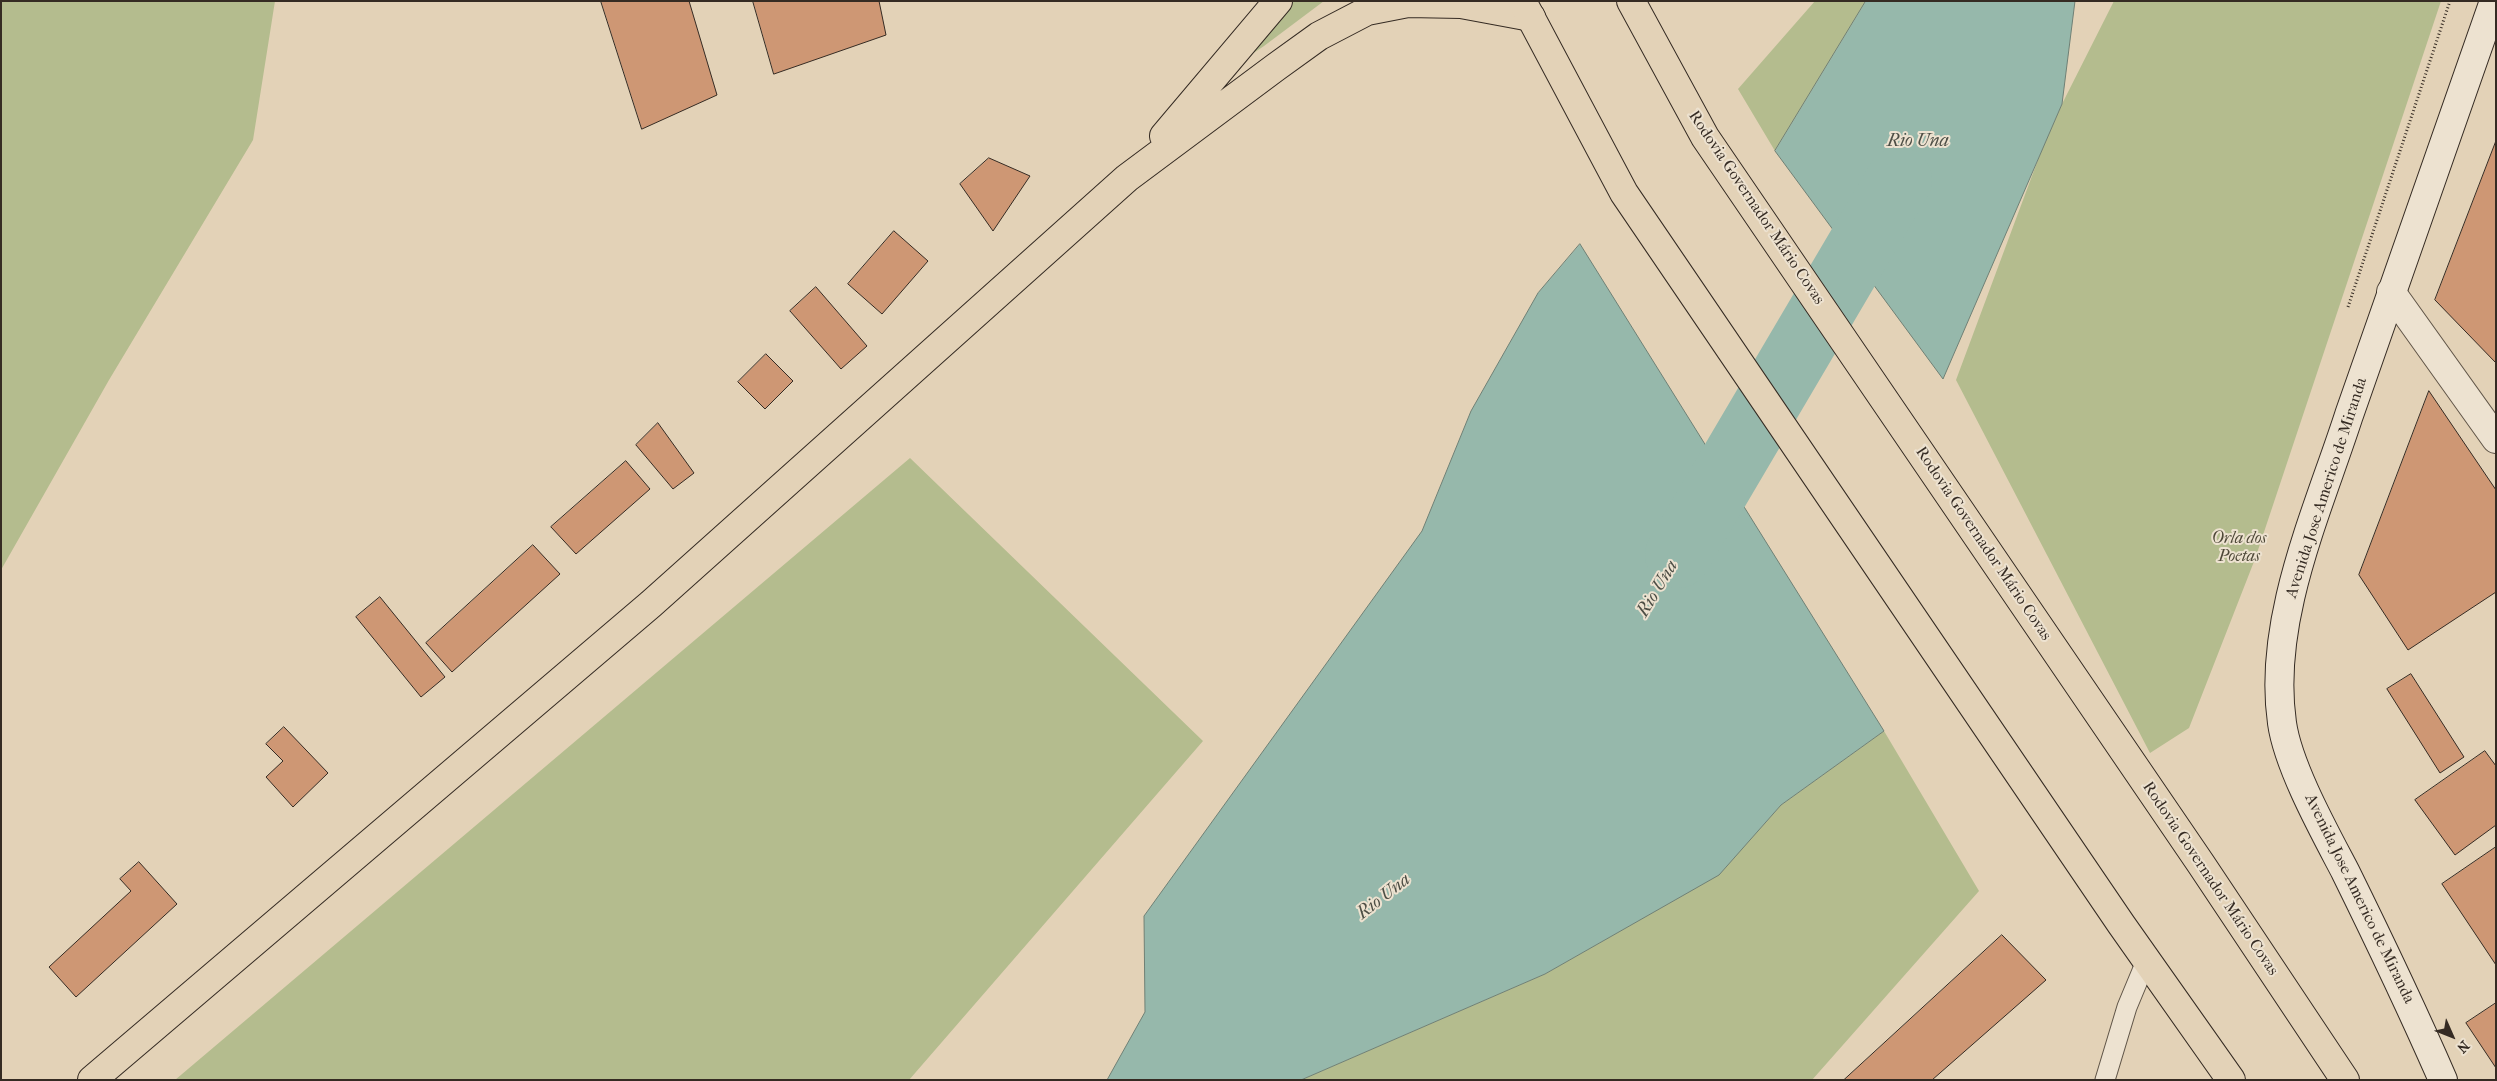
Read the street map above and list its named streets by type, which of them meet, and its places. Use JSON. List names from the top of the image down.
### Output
{
  "streets": {
    "main road": ["Rodovia Governador Mário Covas", "Avenida Jose Americo de Miranda"]
  },
  "water": ["Rio Una"],
  "parks": ["Orla dos Poetas"],
  "north": "bottom right"
}
